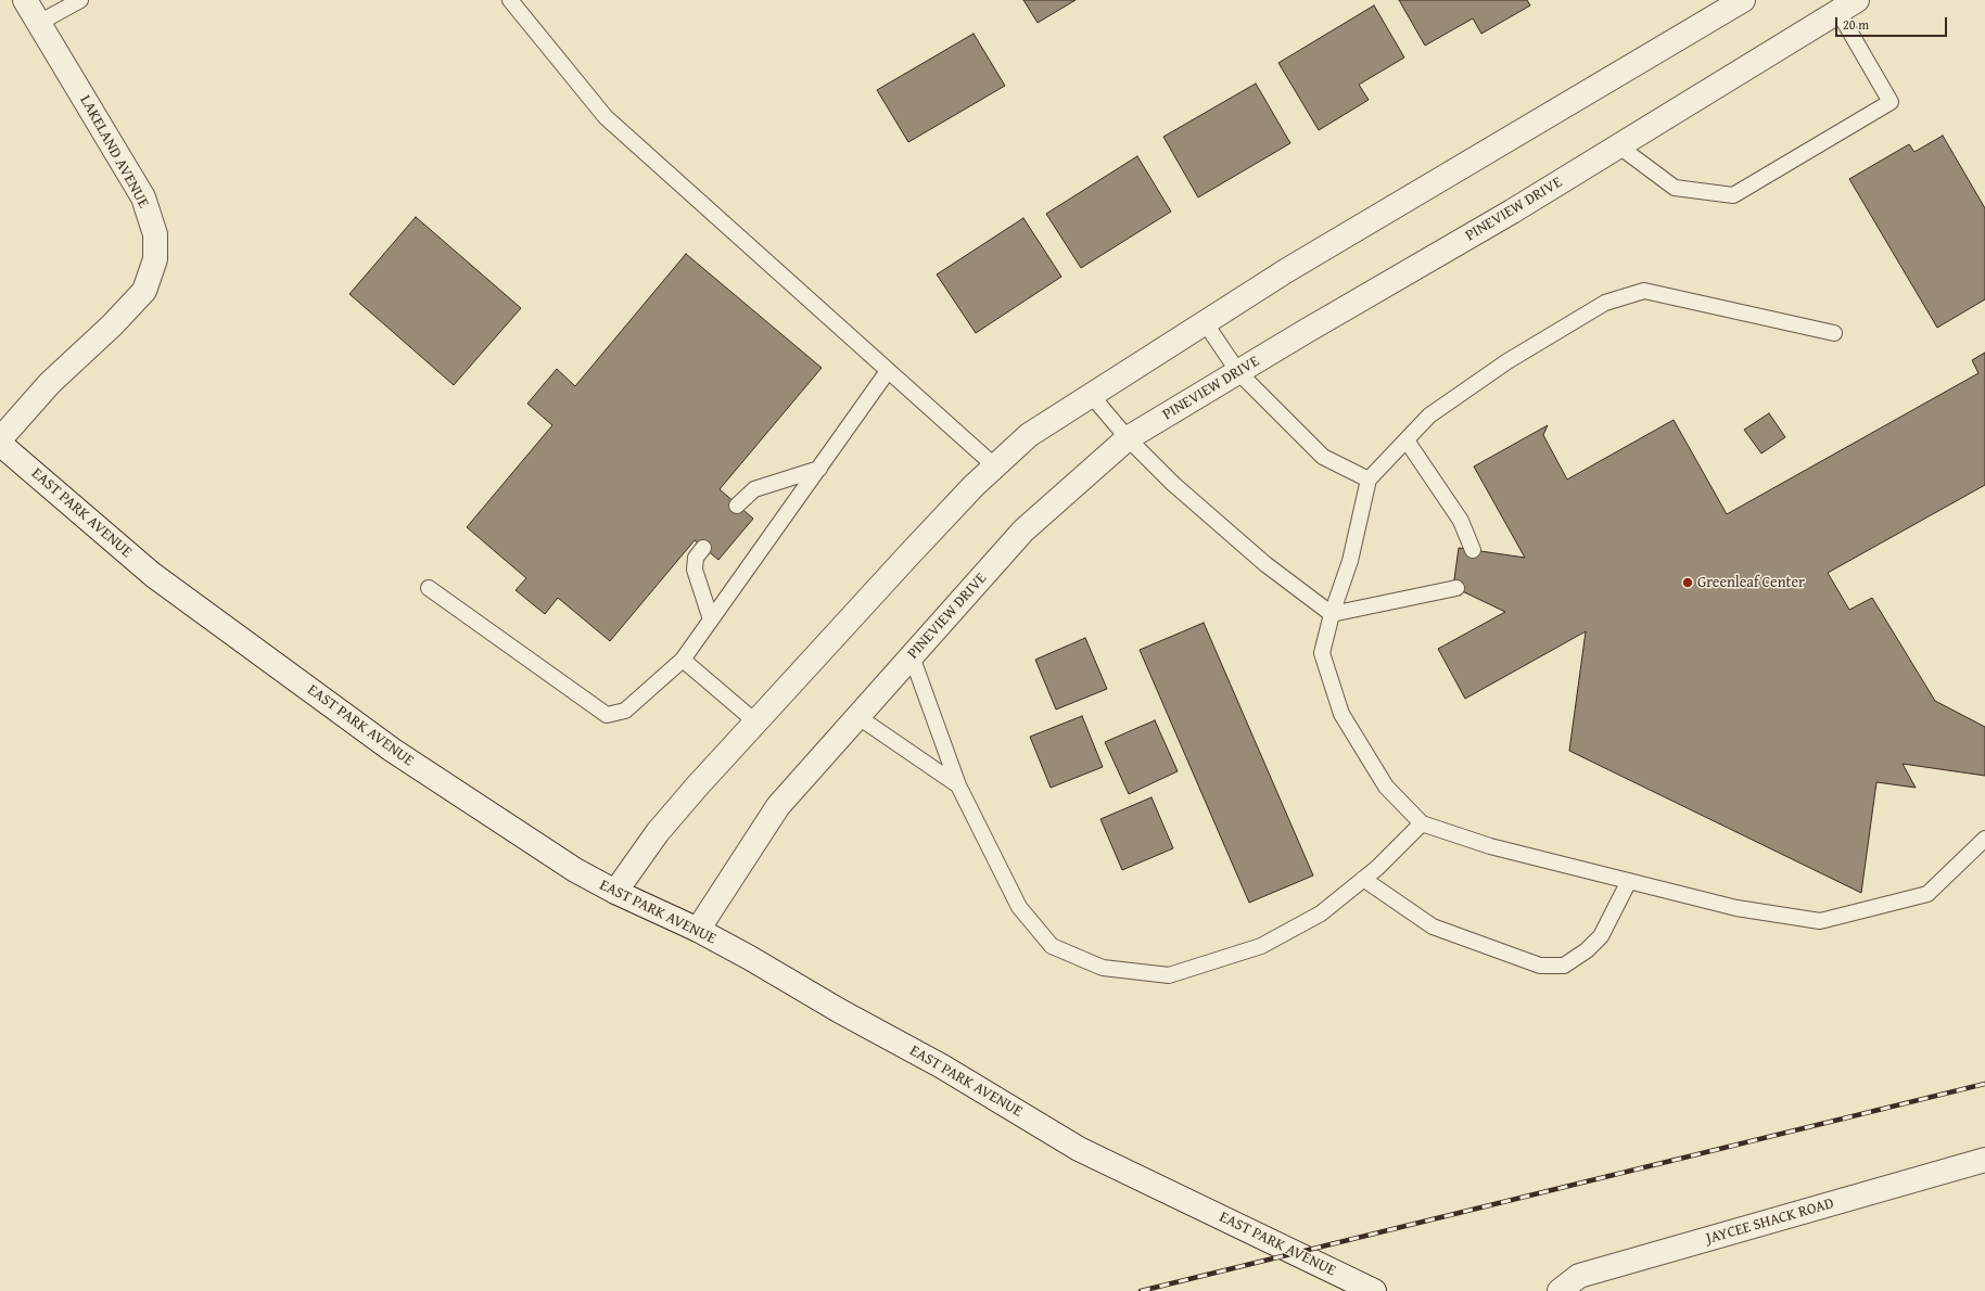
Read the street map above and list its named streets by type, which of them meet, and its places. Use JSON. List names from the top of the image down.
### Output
{
  "streets": {
    "street": [
      "LAKELAND AVENUE",
      "PINEVIEW DRIVE",
      "EAST PARK AVENUE",
      "JAYCEE SHACK ROAD"
    ]
  },
  "crossings": [
    ["PINEVIEW DRIVE", "EAST PARK AVENUE"]
  ],
  "places": ["Greenleaf Center"],
  "scale_bar": "20 m"
}
